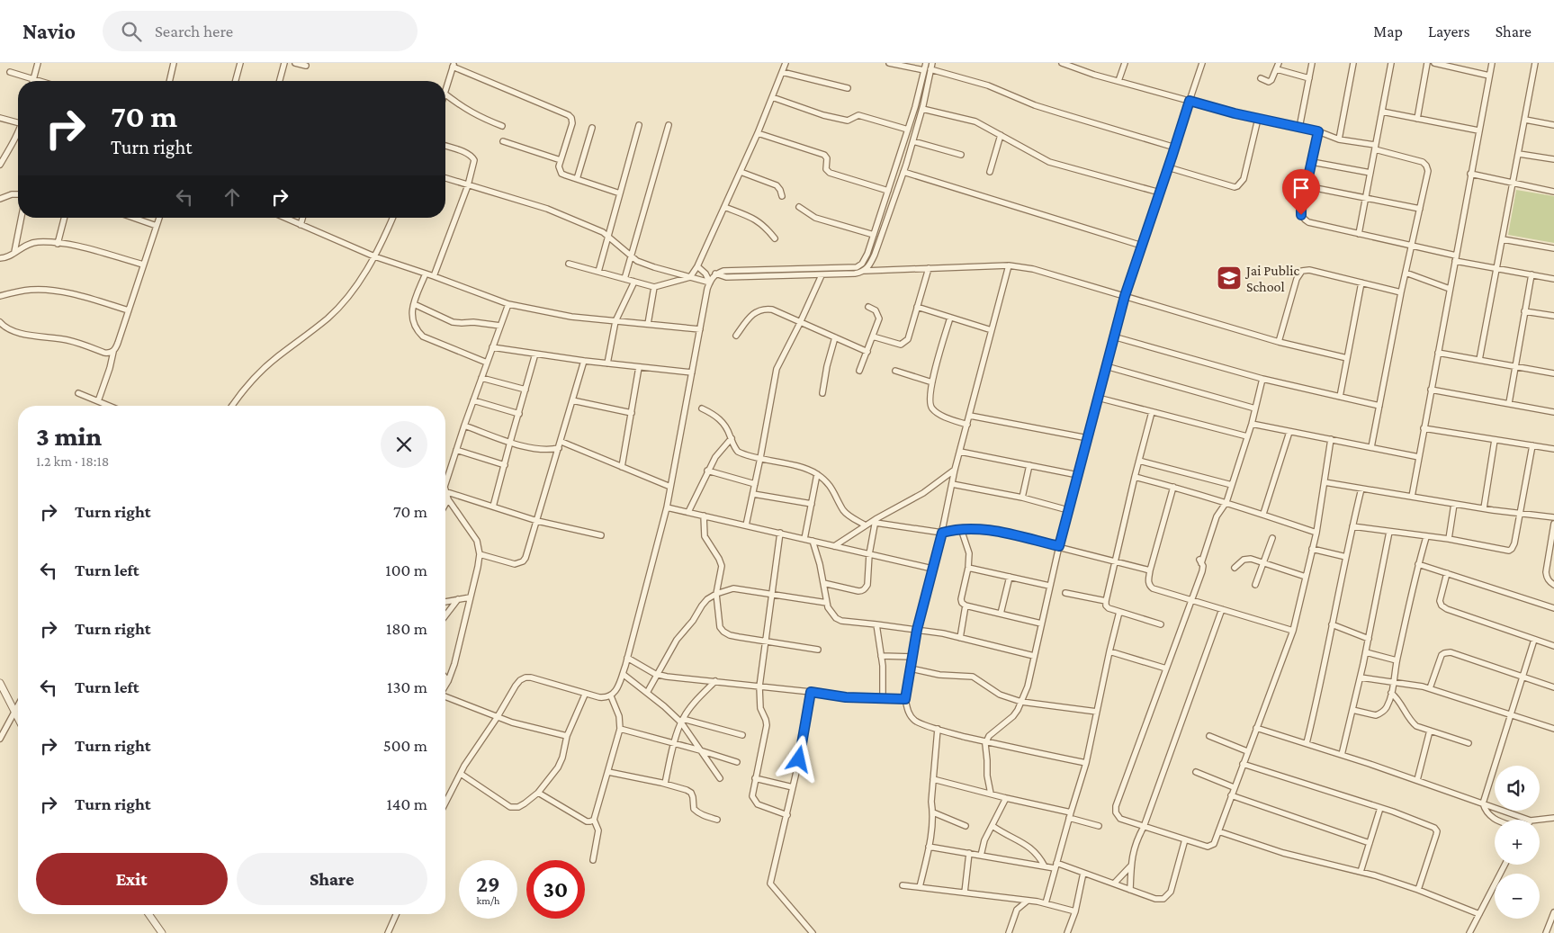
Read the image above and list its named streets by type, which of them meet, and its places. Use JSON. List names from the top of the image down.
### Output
{
  "places": {
    "school or university": ["Jai Public School"]
  },
  "page": {
    "header": "Navio",
    "search": "Search here",
    "nav": ["Map", "Layers", "Share"],
    "turn": ["70 m", "Turn right"],
    "heading": ["3 min", "1.2 km · 18:18"],
    "list": [
      {
        "name": "Turn right",
        "value": "70 m"
      },
      {
        "name": "Turn left",
        "value": "100 m"
      },
      {
        "name": "Turn right",
        "value": "180 m"
      },
      {
        "name": "Turn left",
        "value": "130 m"
      },
      {
        "name": "Turn right",
        "value": "500 m"
      },
      {
        "name": "Turn right",
        "value": "140 m"
      }
    ],
    "map_buttons": ["+", "−"],
    "buttons": ["Exit", "Share"],
    "speed": "29 km/h",
    "limit": "30"
  }
}
